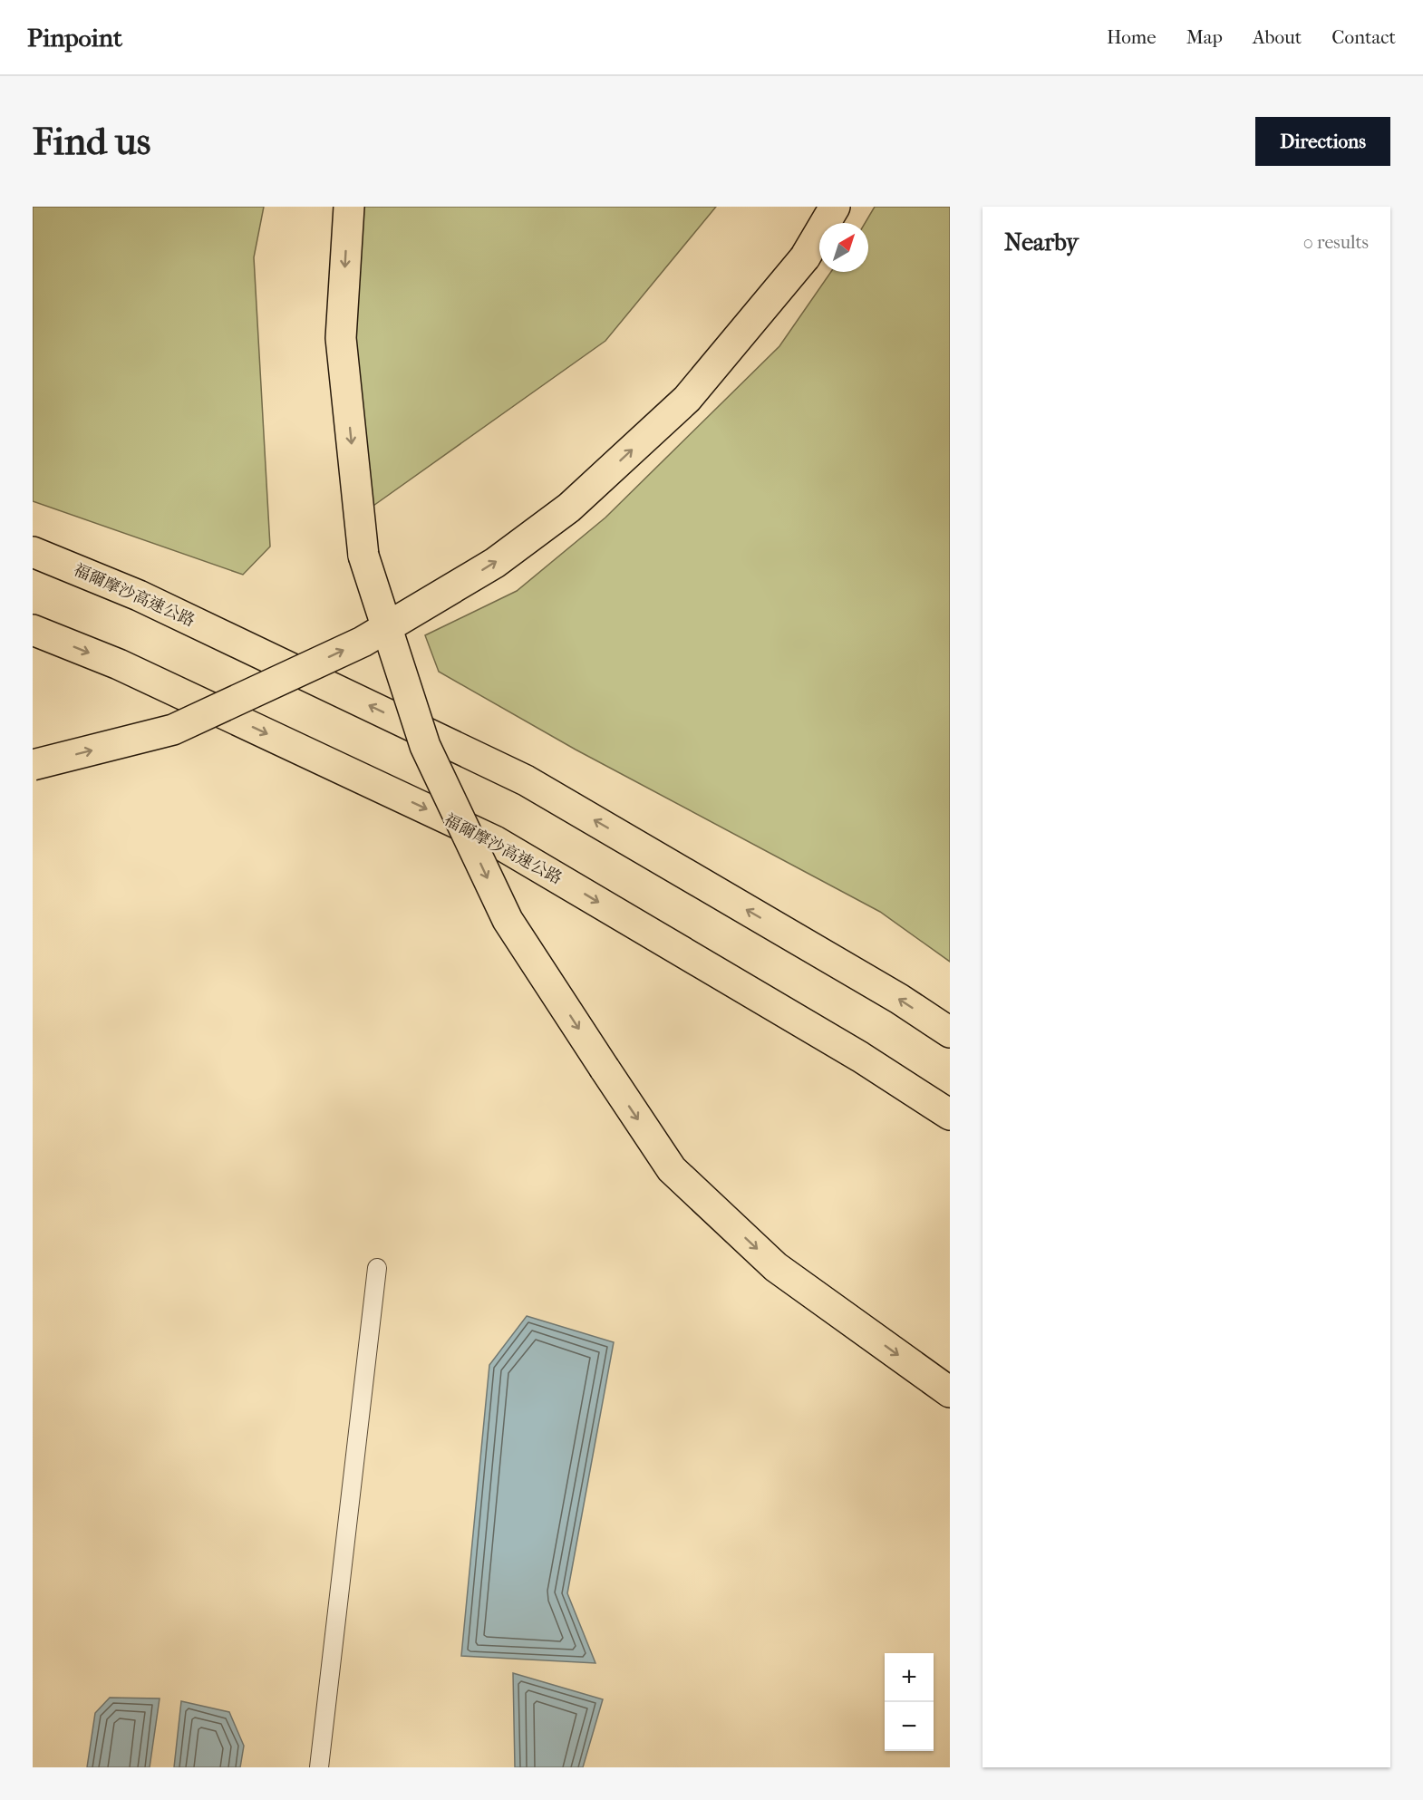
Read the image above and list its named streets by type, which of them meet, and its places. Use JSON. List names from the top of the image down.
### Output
{
  "streets": {
    "highway": ["福爾摩沙高速公路"]
  },
  "north": "top right",
  "page": {
    "header": "Pinpoint",
    "nav": [
      "Home",
      "Map",
      "About",
      "Contact"
    ],
    "buttons": "Directions",
    "title": "Find us",
    "heading": ["Nearby", "0 results"],
    "map_buttons": ["+", "−"]
  }
}
